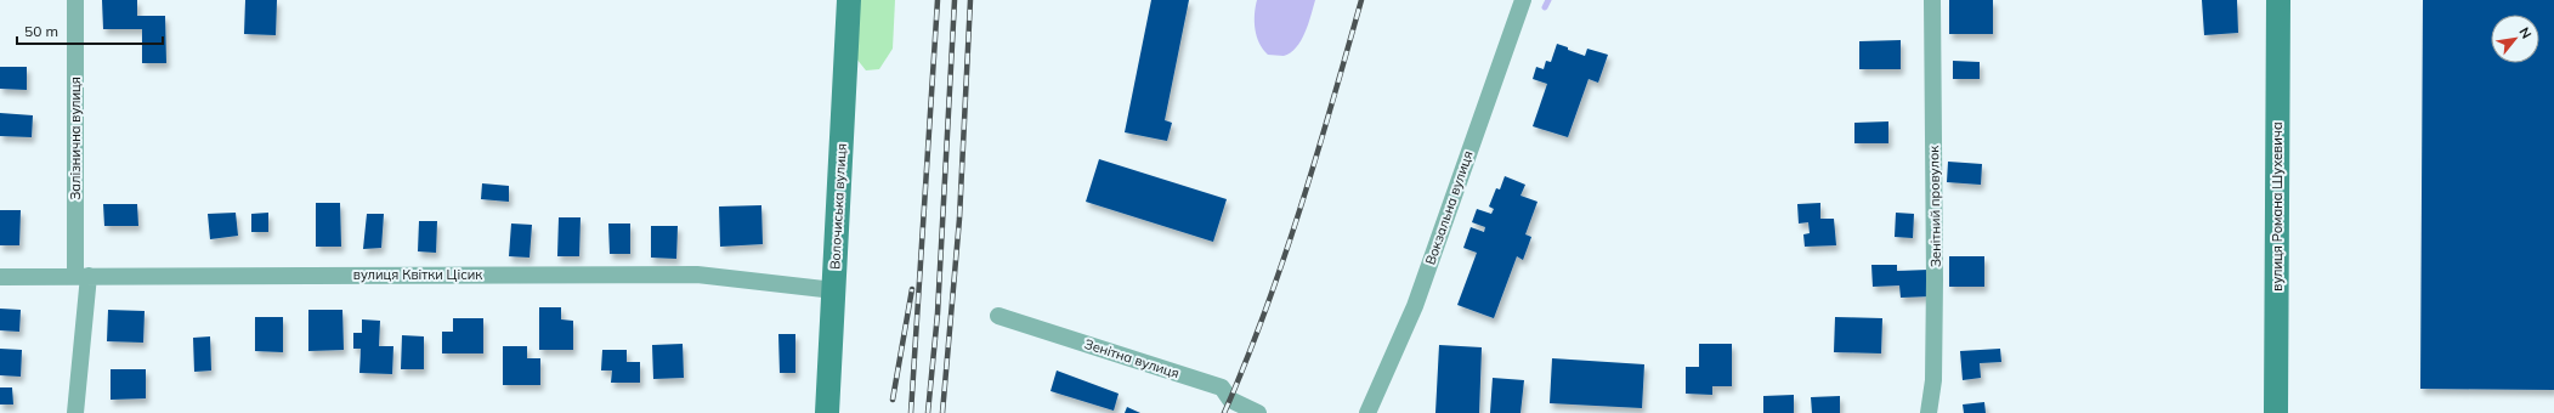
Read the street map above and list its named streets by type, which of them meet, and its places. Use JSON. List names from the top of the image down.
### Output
{
  "streets": {
    "main road": ["Волочиська вулиця", "вулиця Романа Шухевича"],
    "street": [
      "Залізнична вулиця",
      "Зенітний провулок",
      "Вокзальна вулиця",
      "вулиця Квітки Цісик",
      "Зенітна вулиця"
    ]
  },
  "crossings": [
    ["Залізнична вулиця", "вулиця Квітки Цісик"],
    ["Волочиська вулиця", "вулиця Квітки Цісик"]
  ],
  "scale_bar": "50 m",
  "north": "top right"
}
